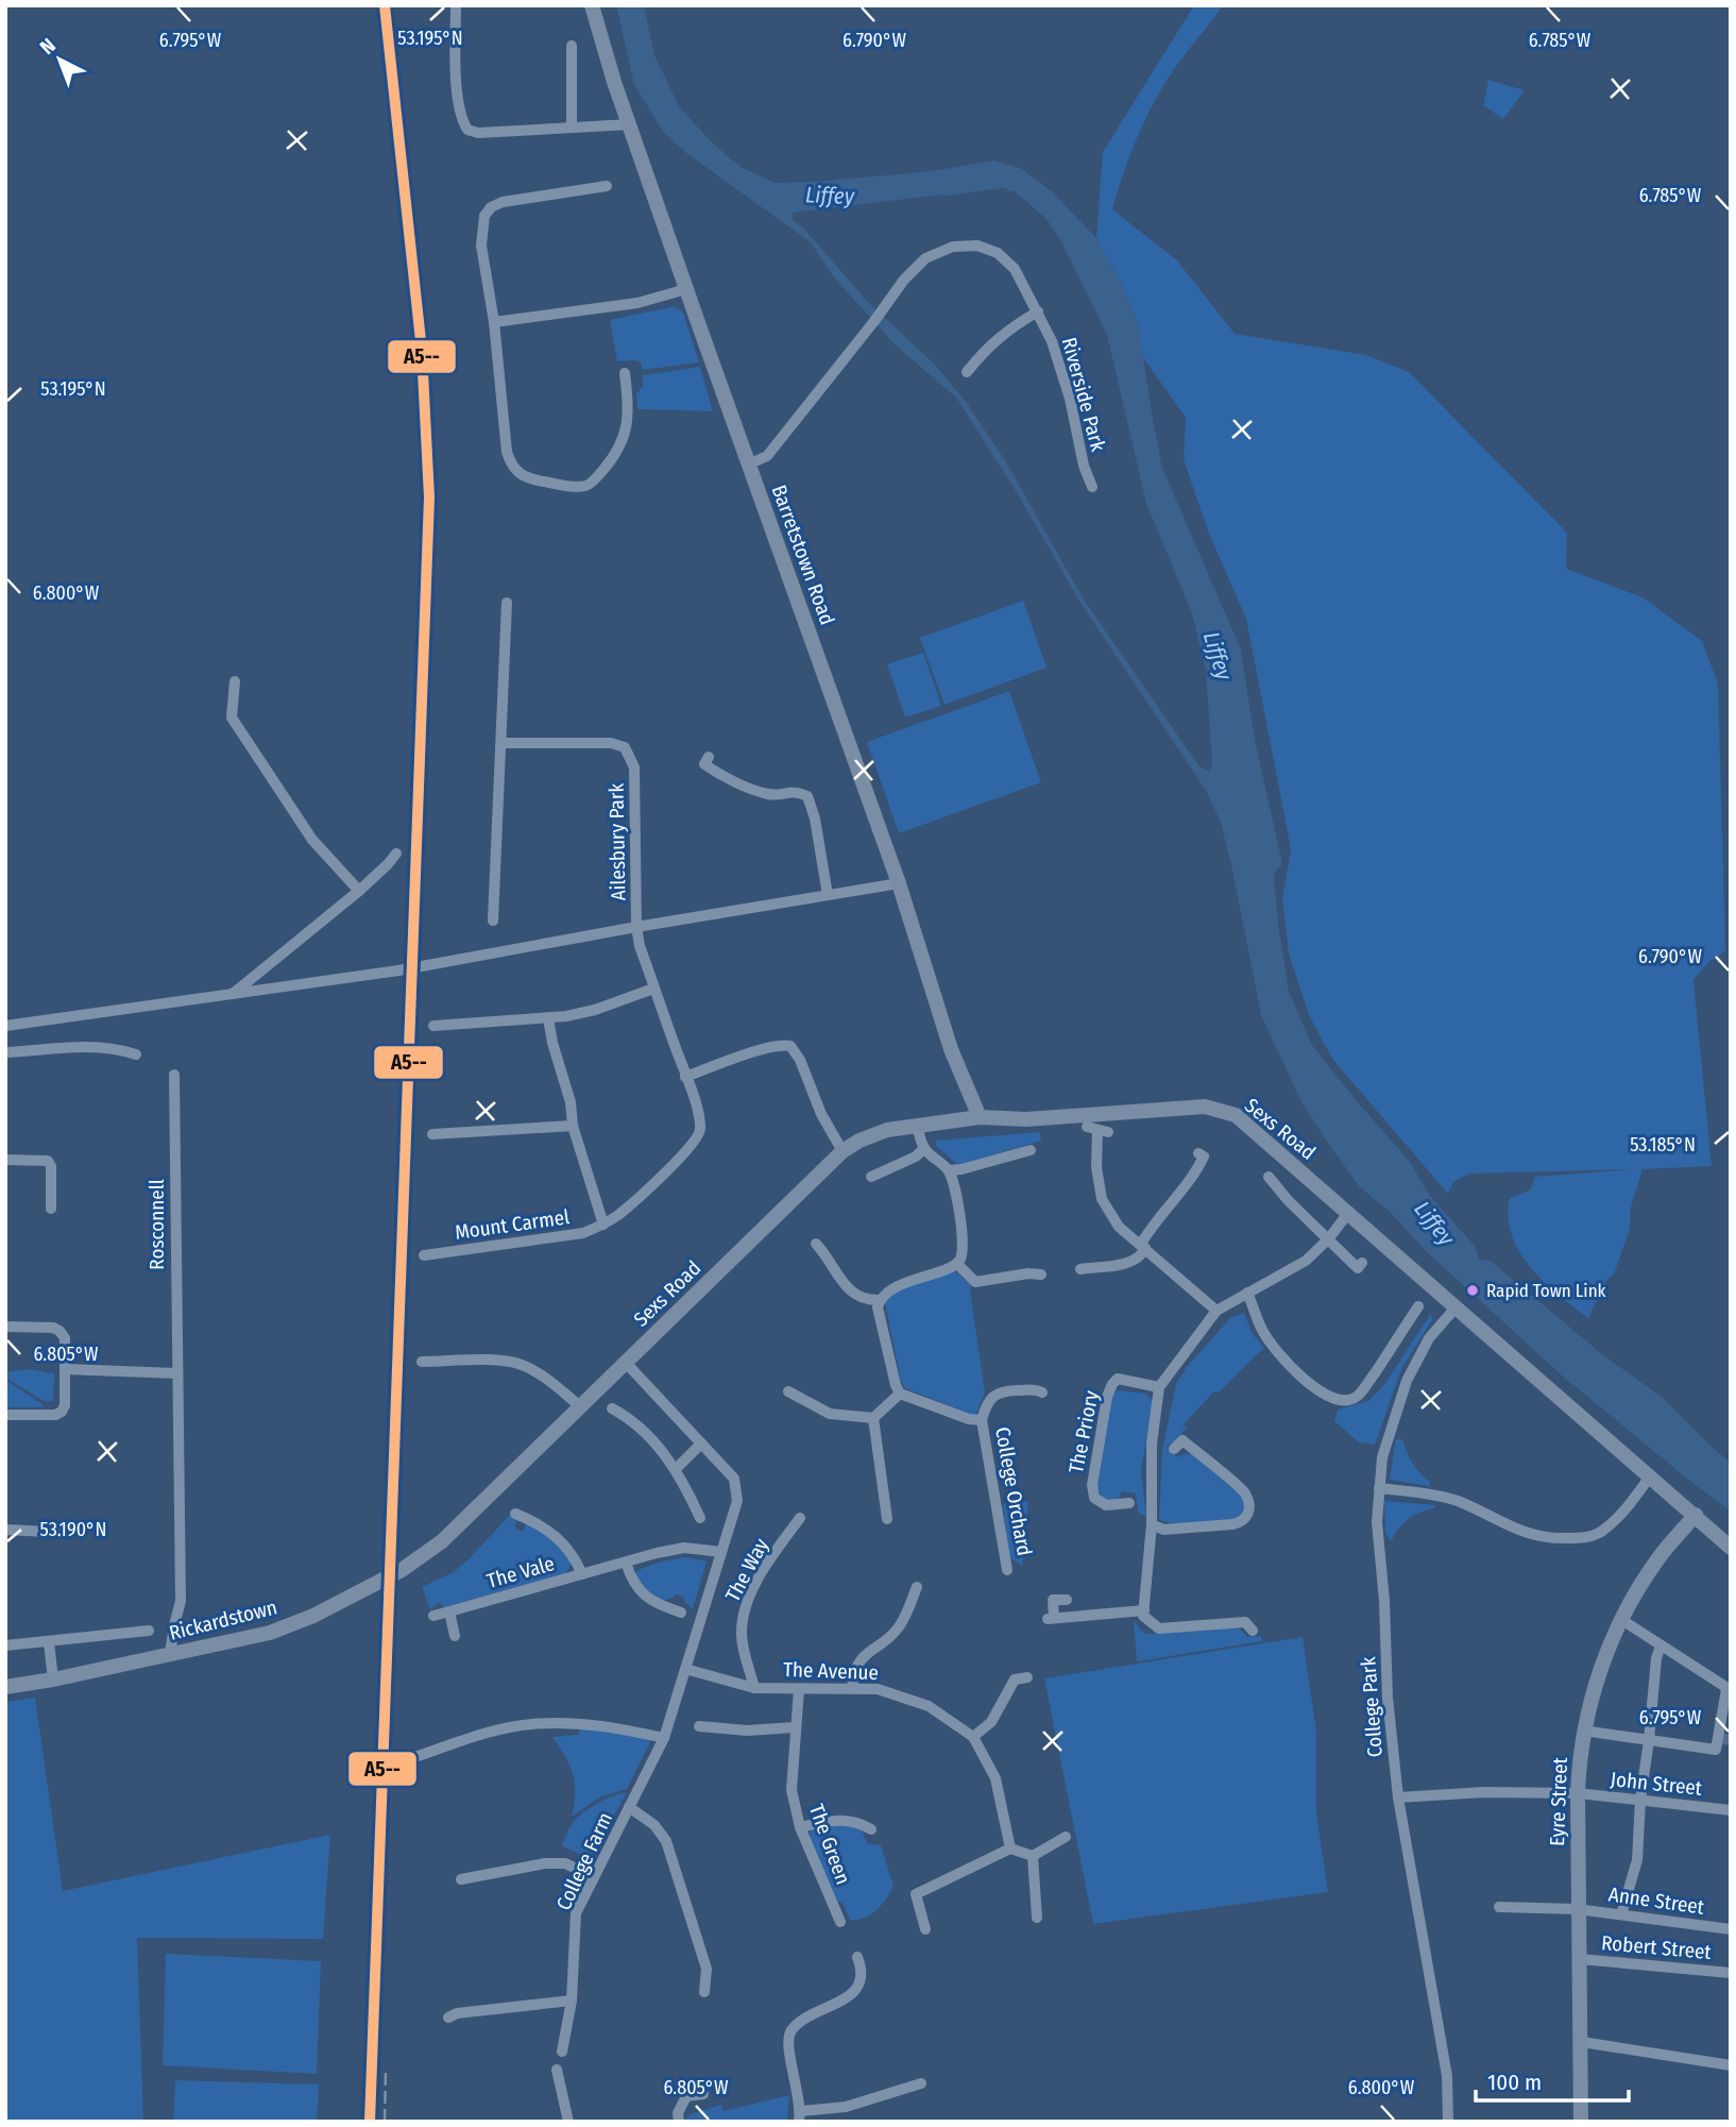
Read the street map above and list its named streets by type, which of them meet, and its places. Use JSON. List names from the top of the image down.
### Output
{
  "streets": {
    "street": [
      "Riverside Park",
      "Barretstown Road",
      "Ailesbury Park",
      "Sexs Road",
      "Rosconnell",
      "Mount Carmel",
      "The Priory",
      "College Orchard",
      "The Way",
      "The Vale",
      "Rickardstown",
      "The Avenue",
      "College Park",
      "John Street",
      "Eyre Street",
      "The Green",
      "College Farm",
      "Anne Street",
      "Robert Street"
    ]
  },
  "crossings": [
    ["Riverside Park", "Barretstown Road"],
    ["Barretstown Road", "Sexs Road"],
    ["Ailesbury Park", "Mount Carmel"],
    ["Sexs Road", "Rickardstown"],
    ["Sexs Road", "College Park"],
    ["Sexs Road", "Eyre Street"],
    ["Sexs Road", "College Farm"],
    ["Rosconnell", "Rickardstown"],
    ["The Way", "The Avenue"],
    ["The Vale", "College Farm"],
    ["Rickardstown", "College Farm"],
    ["The Avenue", "The Green"],
    ["The Avenue", "College Farm"],
    ["College Park", "John Street"],
    ["John Street", "Eyre Street"],
    ["Eyre Street", "Anne Street"],
    ["Eyre Street", "Robert Street"]
  ],
  "water": ["Liffey"],
  "places": ["Rapid Town Link"],
  "lines": ["transit line A5--"],
  "scale_bar": "100 m",
  "north": "top left",
  "coordinates": [
    "53.195°N",
    "6.795°W",
    "6.790°W",
    "6.785°W",
    "6.800°W",
    "53.185°N",
    "6.805°W",
    "53.190°N"
  ]
}
